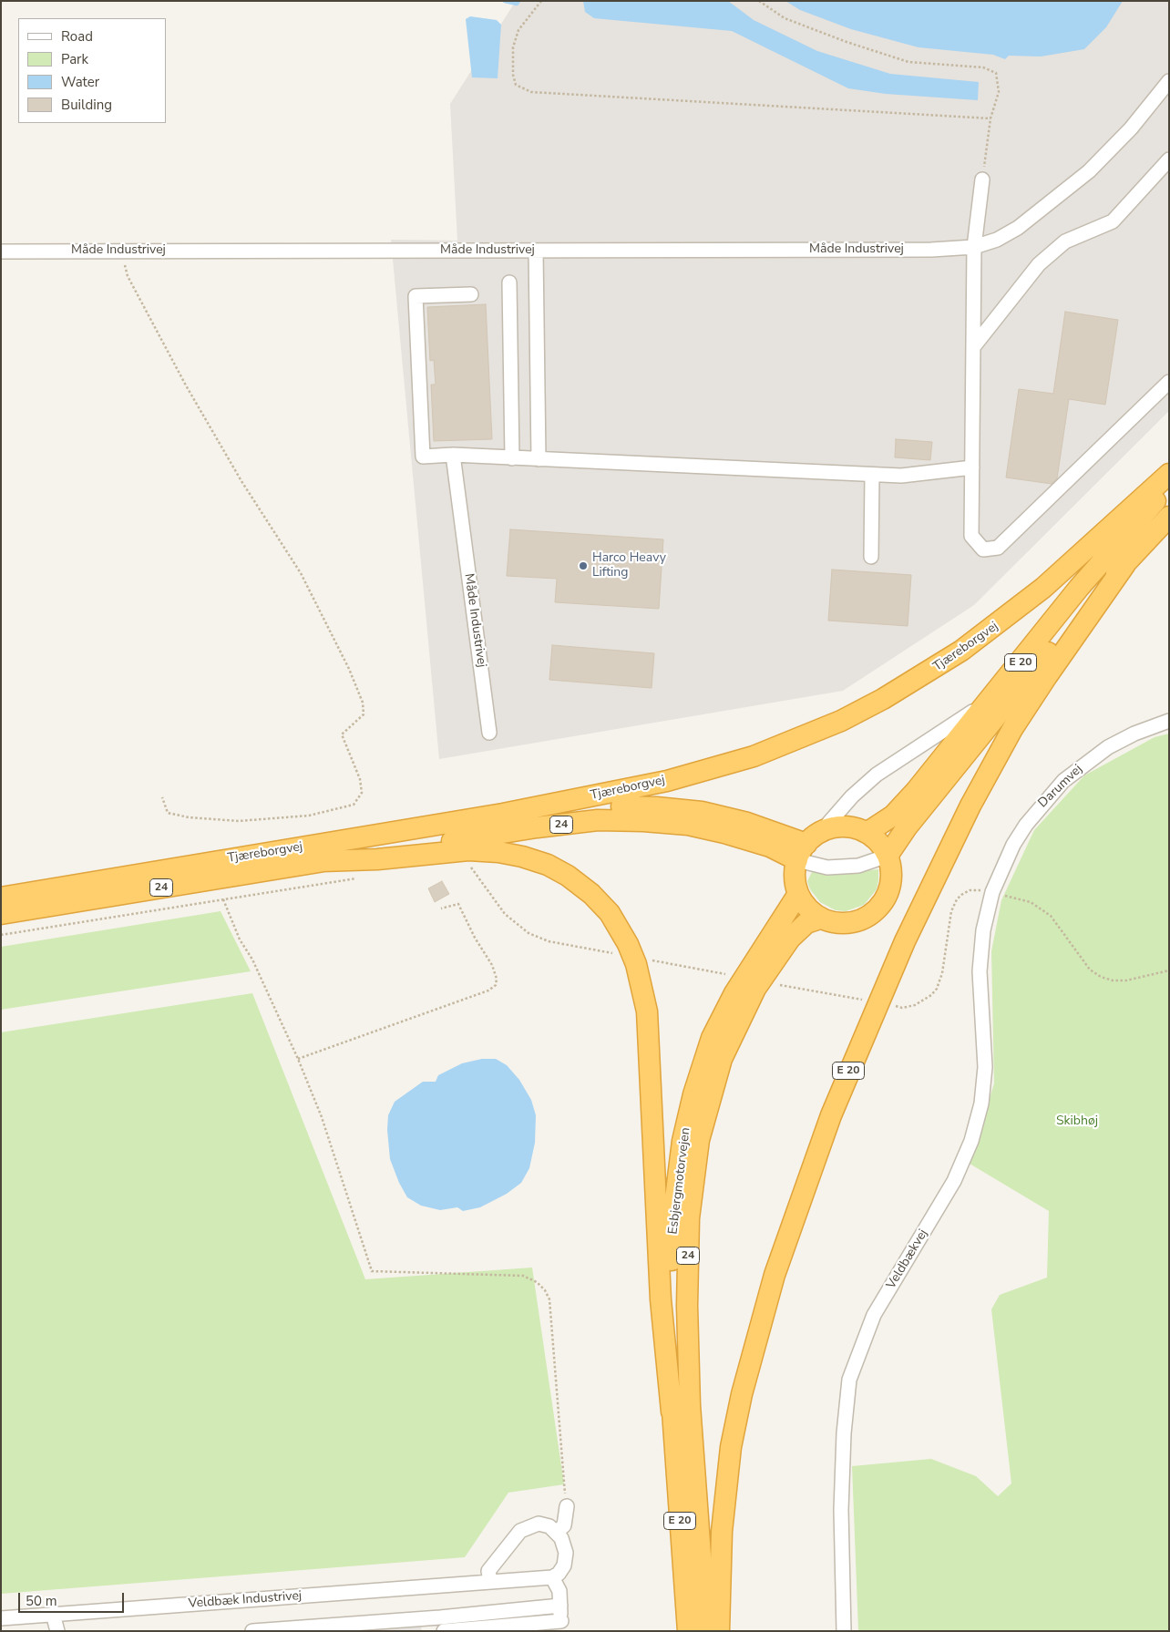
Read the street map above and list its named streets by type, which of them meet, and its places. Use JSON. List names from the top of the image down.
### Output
{
  "streets": {
    "highway": [
      "Tjæreborgvej",
      "E 20",
      "24",
      "Esbjergmotorvejen"
    ],
    "street": [
      "Måde Industrivej",
      "Darumvej",
      "Veldbækvej",
      "Veldbæk Industrivej"
    ]
  },
  "crossings": [
    ["Tjæreborgvej", "24"],
    ["Darumvej", "Veldbækvej"]
  ],
  "parks": ["Skibhøj"],
  "places": ["Harco Heavy Lifting"],
  "legend": [
    "Road",
    "Park",
    "Water",
    "Building"
  ],
  "scale_bar": "50 m"
}
